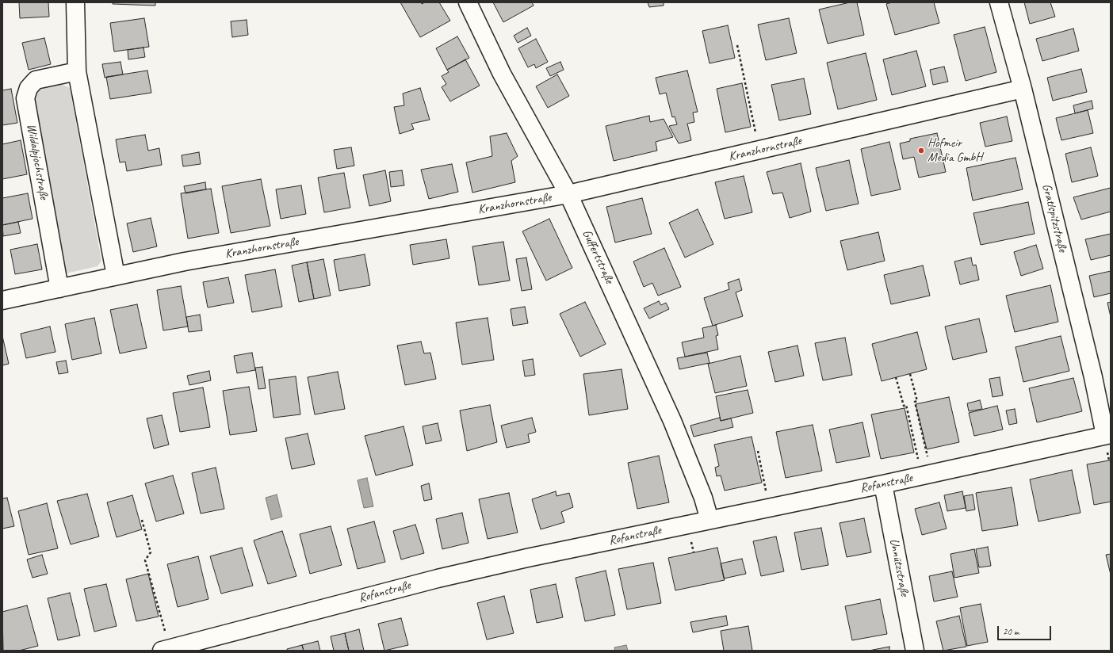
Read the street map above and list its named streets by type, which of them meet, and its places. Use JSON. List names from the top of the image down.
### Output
{
  "streets": {
    "street": [
      "Kranzhornstraße",
      "Wildalpjochstraße",
      "Gratlspitzstraße",
      "Guffertstraße",
      "Rofanstraße",
      "Unnützstraße"
    ]
  },
  "crossings": [
    ["Kranzhornstraße", "Wildalpjochstraße"],
    ["Kranzhornstraße", "Gratlspitzstraße"],
    ["Kranzhornstraße", "Guffertstraße"],
    ["Gratlspitzstraße", "Rofanstraße"],
    ["Guffertstraße", "Rofanstraße"],
    ["Rofanstraße", "Unnützstraße"]
  ],
  "places": ["Hofmeir Media GmbH"],
  "scale_bar": "20 m"
}
